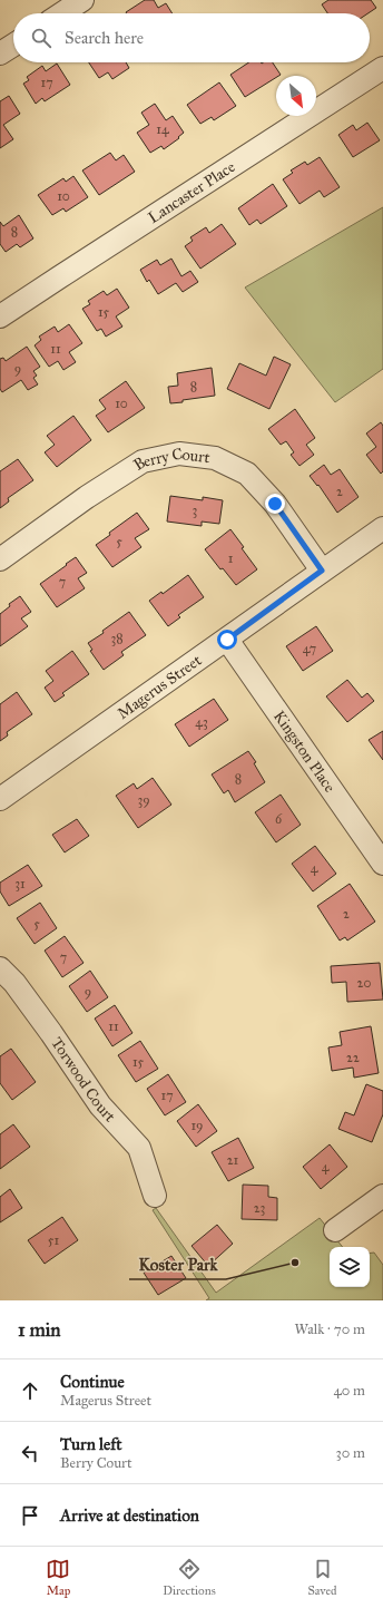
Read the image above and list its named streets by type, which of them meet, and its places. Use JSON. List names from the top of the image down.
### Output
{
  "streets": {
    "street": [
      "Lancaster Place",
      "Berry Court",
      "Magerus Street",
      "Kingston Place",
      "Torwood Court"
    ]
  },
  "crossings": [
    ["Berry Court", "Magerus Street"],
    ["Magerus Street", "Kingston Place"]
  ],
  "places": ["Koster Park"],
  "house_numbers": [
    "17",
    "14",
    "10",
    "8",
    "15",
    "11",
    "9",
    "8",
    "10",
    "2",
    "3",
    "5",
    "1",
    "7",
    "38",
    "47",
    "43",
    "8",
    "39",
    "6",
    "4",
    "31",
    "2",
    "5",
    "7",
    "20",
    "9",
    "11",
    "22",
    "15",
    "17",
    "19",
    "21",
    "4",
    "23",
    "51"
  ],
  "north": "bottom right",
  "page": {
    "search": "Search here",
    "heading": ["1 min", "Walk · 70 m"],
    "list": [
      ["Continue", "Magerus Street", "40 m"],
      ["Turn left", "Berry Court", "30 m"],
      "Arrive at destination"
    ],
    "nav": ["Map", "Directions", "Saved"]
  }
}
